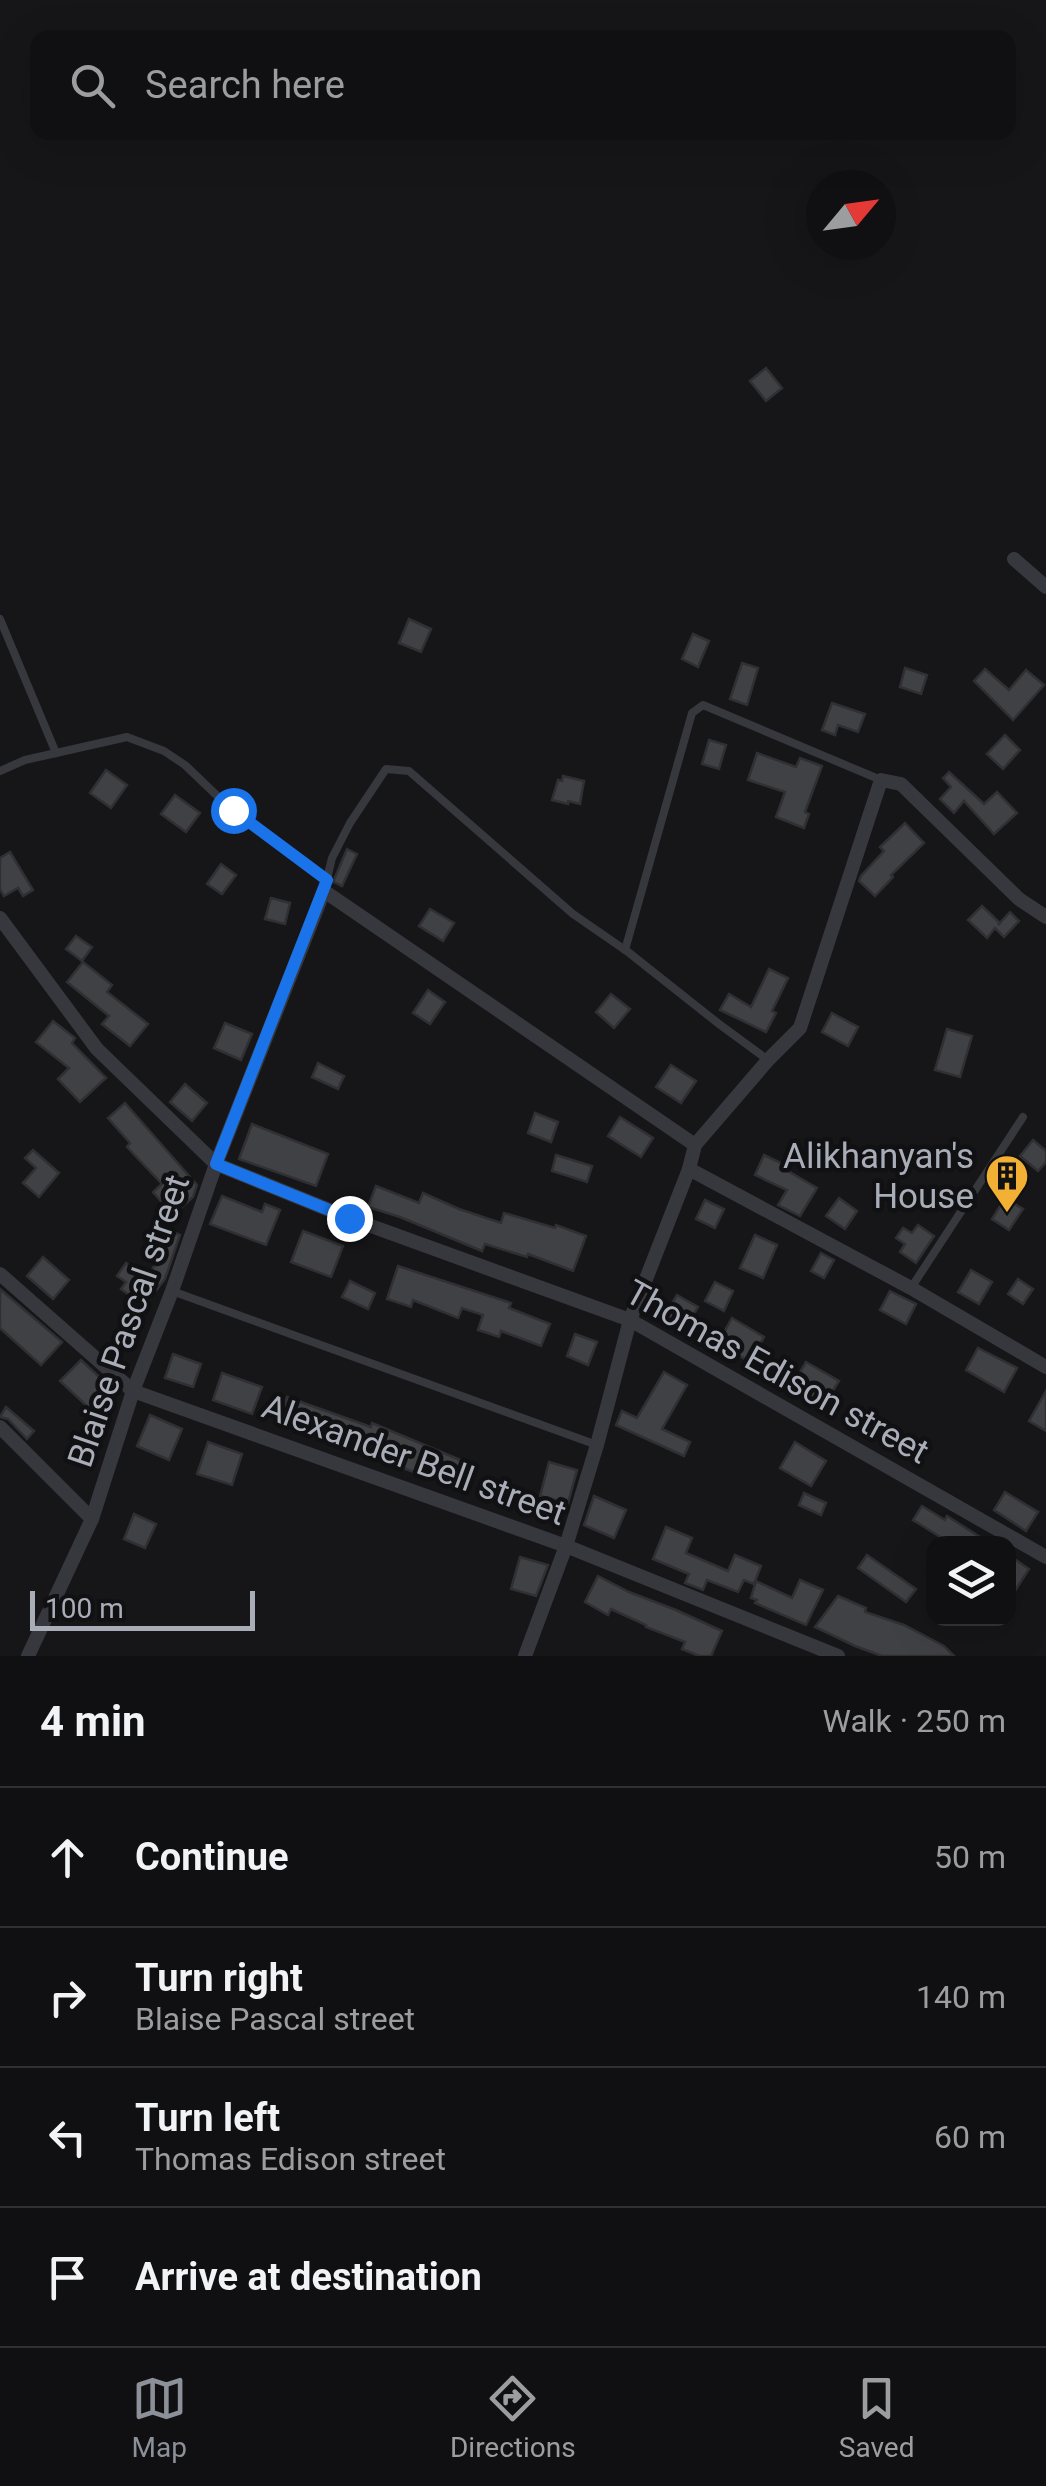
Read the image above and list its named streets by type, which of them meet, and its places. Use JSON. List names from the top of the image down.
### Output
{
  "streets": {
    "street": ["Blaise Pascal street", "Thomas Edison street", "Alexander Bell street"]
  },
  "crossings": [
    ["Blaise Pascal street", "Thomas Edison street"],
    ["Blaise Pascal street", "Alexander Bell street"]
  ],
  "places": {
    "building": ["Alikhanyan's House"]
  },
  "scale_bar": "100 m",
  "north": "top right",
  "page": {
    "search": "Search here",
    "scale": "100 m",
    "heading": ["4 min", "Walk · 250 m"],
    "list": [
      ["Continue", "50 m"],
      ["Turn right", "Blaise Pascal street", "140 m"],
      ["Turn left", "Thomas Edison street", "60 m"],
      "Arrive at destination"
    ],
    "nav": ["Map", "Directions", "Saved"]
  }
}
